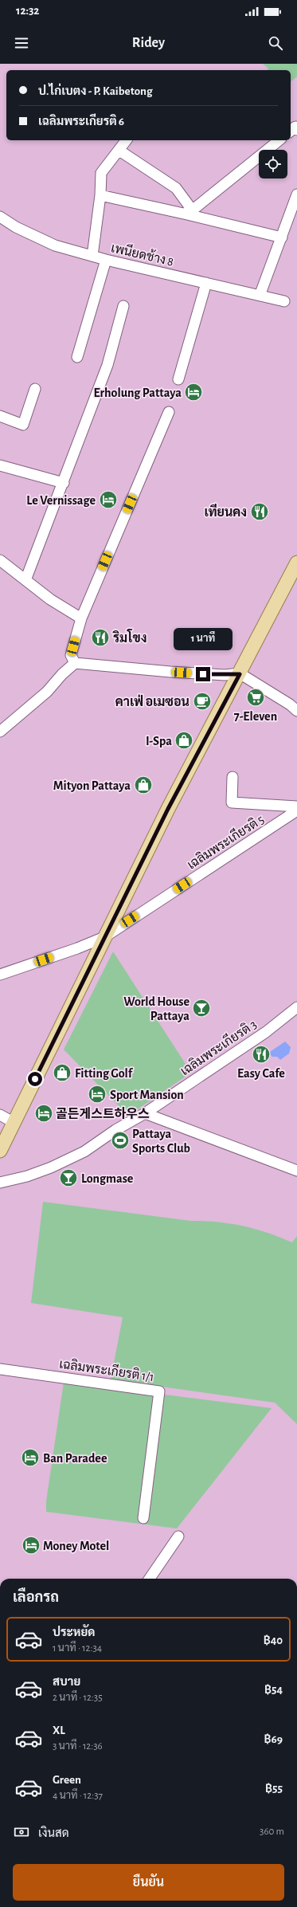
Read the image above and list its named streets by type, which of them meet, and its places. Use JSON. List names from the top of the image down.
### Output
{
  "streets": {
    "street": [
      "เพนียดช้าง 8",
      "เฉลิมพระเกียรติ 5",
      "เฉลิมพระเกียรติ 3",
      "เฉลิมพระเกียรติ 1/1"
    ]
  },
  "places": {
    "hotel": [
      "Erholung Pattaya",
      "Le Vernissage",
      "Sport Mansion",
      "골든게스트하우스",
      "Ban Paradee",
      "Money Motel"
    ],
    "restaurant": ["เทียนคง", "ริมโขง", "Easy Cafe"],
    "supermarket": ["7-Eleven"],
    "cafe": ["คาเฟ่ อเมซอน"],
    "shop": ["I-Spa", "Mityon Pattaya", "Fitting Golf"],
    "bar": ["World House Pattaya", "Longmase"],
    "sports": ["Pattaya Sports Club"]
  },
  "page": {
    "status": "12:32",
    "header": "Ridey",
    "banner": ["ป.ไก่เบตง - P. Kaibetong", "เฉลิมพระเกียรติ 6"],
    "bubble": "1 นาที",
    "heading": "เลือกรถ",
    "list": [
      {
        "name": "ประหยัด",
        "note": "1 นาที · 12:34",
        "value": "฿40"
      },
      {
        "name": "สบาย",
        "note": "2 นาที · 12:35",
        "value": "฿54"
      },
      {
        "name": "XL",
        "note": "3 นาที · 12:36",
        "value": "฿69"
      },
      {
        "name": "Green",
        "note": "4 นาที · 12:37",
        "value": "฿55"
      }
    ],
    "pay": ["เงินสด", "360 m"],
    "buttons": "ยืนยัน"
  }
}
